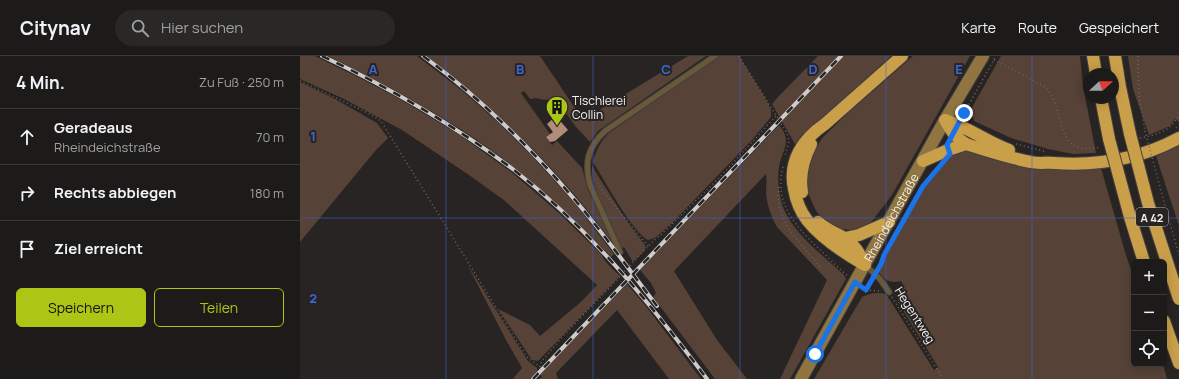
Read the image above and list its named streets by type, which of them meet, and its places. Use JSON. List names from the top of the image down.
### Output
{
  "streets": {
    "highway": ["A 42"],
    "main road": ["Rheindeichstraße"],
    "lane": ["Hegentweg"]
  },
  "crossings": [
    ["Rheindeichstraße", "Hegentweg"]
  ],
  "places": {
    "building": ["Tischlerei Collin"]
  },
  "north": "right",
  "page": {
    "header": "Citynav",
    "search": "Hier suchen",
    "nav": ["Karte", "Route", "Gespeichert"],
    "heading": ["4 Min.", "Zu Fuß · 250 m"],
    "list": [
      ["Geradeaus", "Rheindeichstraße", "70 m"],
      ["Rechts abbiegen", "180 m"],
      "Ziel erreicht"
    ],
    "map_buttons": ["+", "−"],
    "buttons": ["Speichern", "Teilen"]
  },
  "grid": {
    "columns": [
      "A",
      "B",
      "C",
      "D",
      "E"
    ],
    "rows": ["1", "2"]
  }
}
